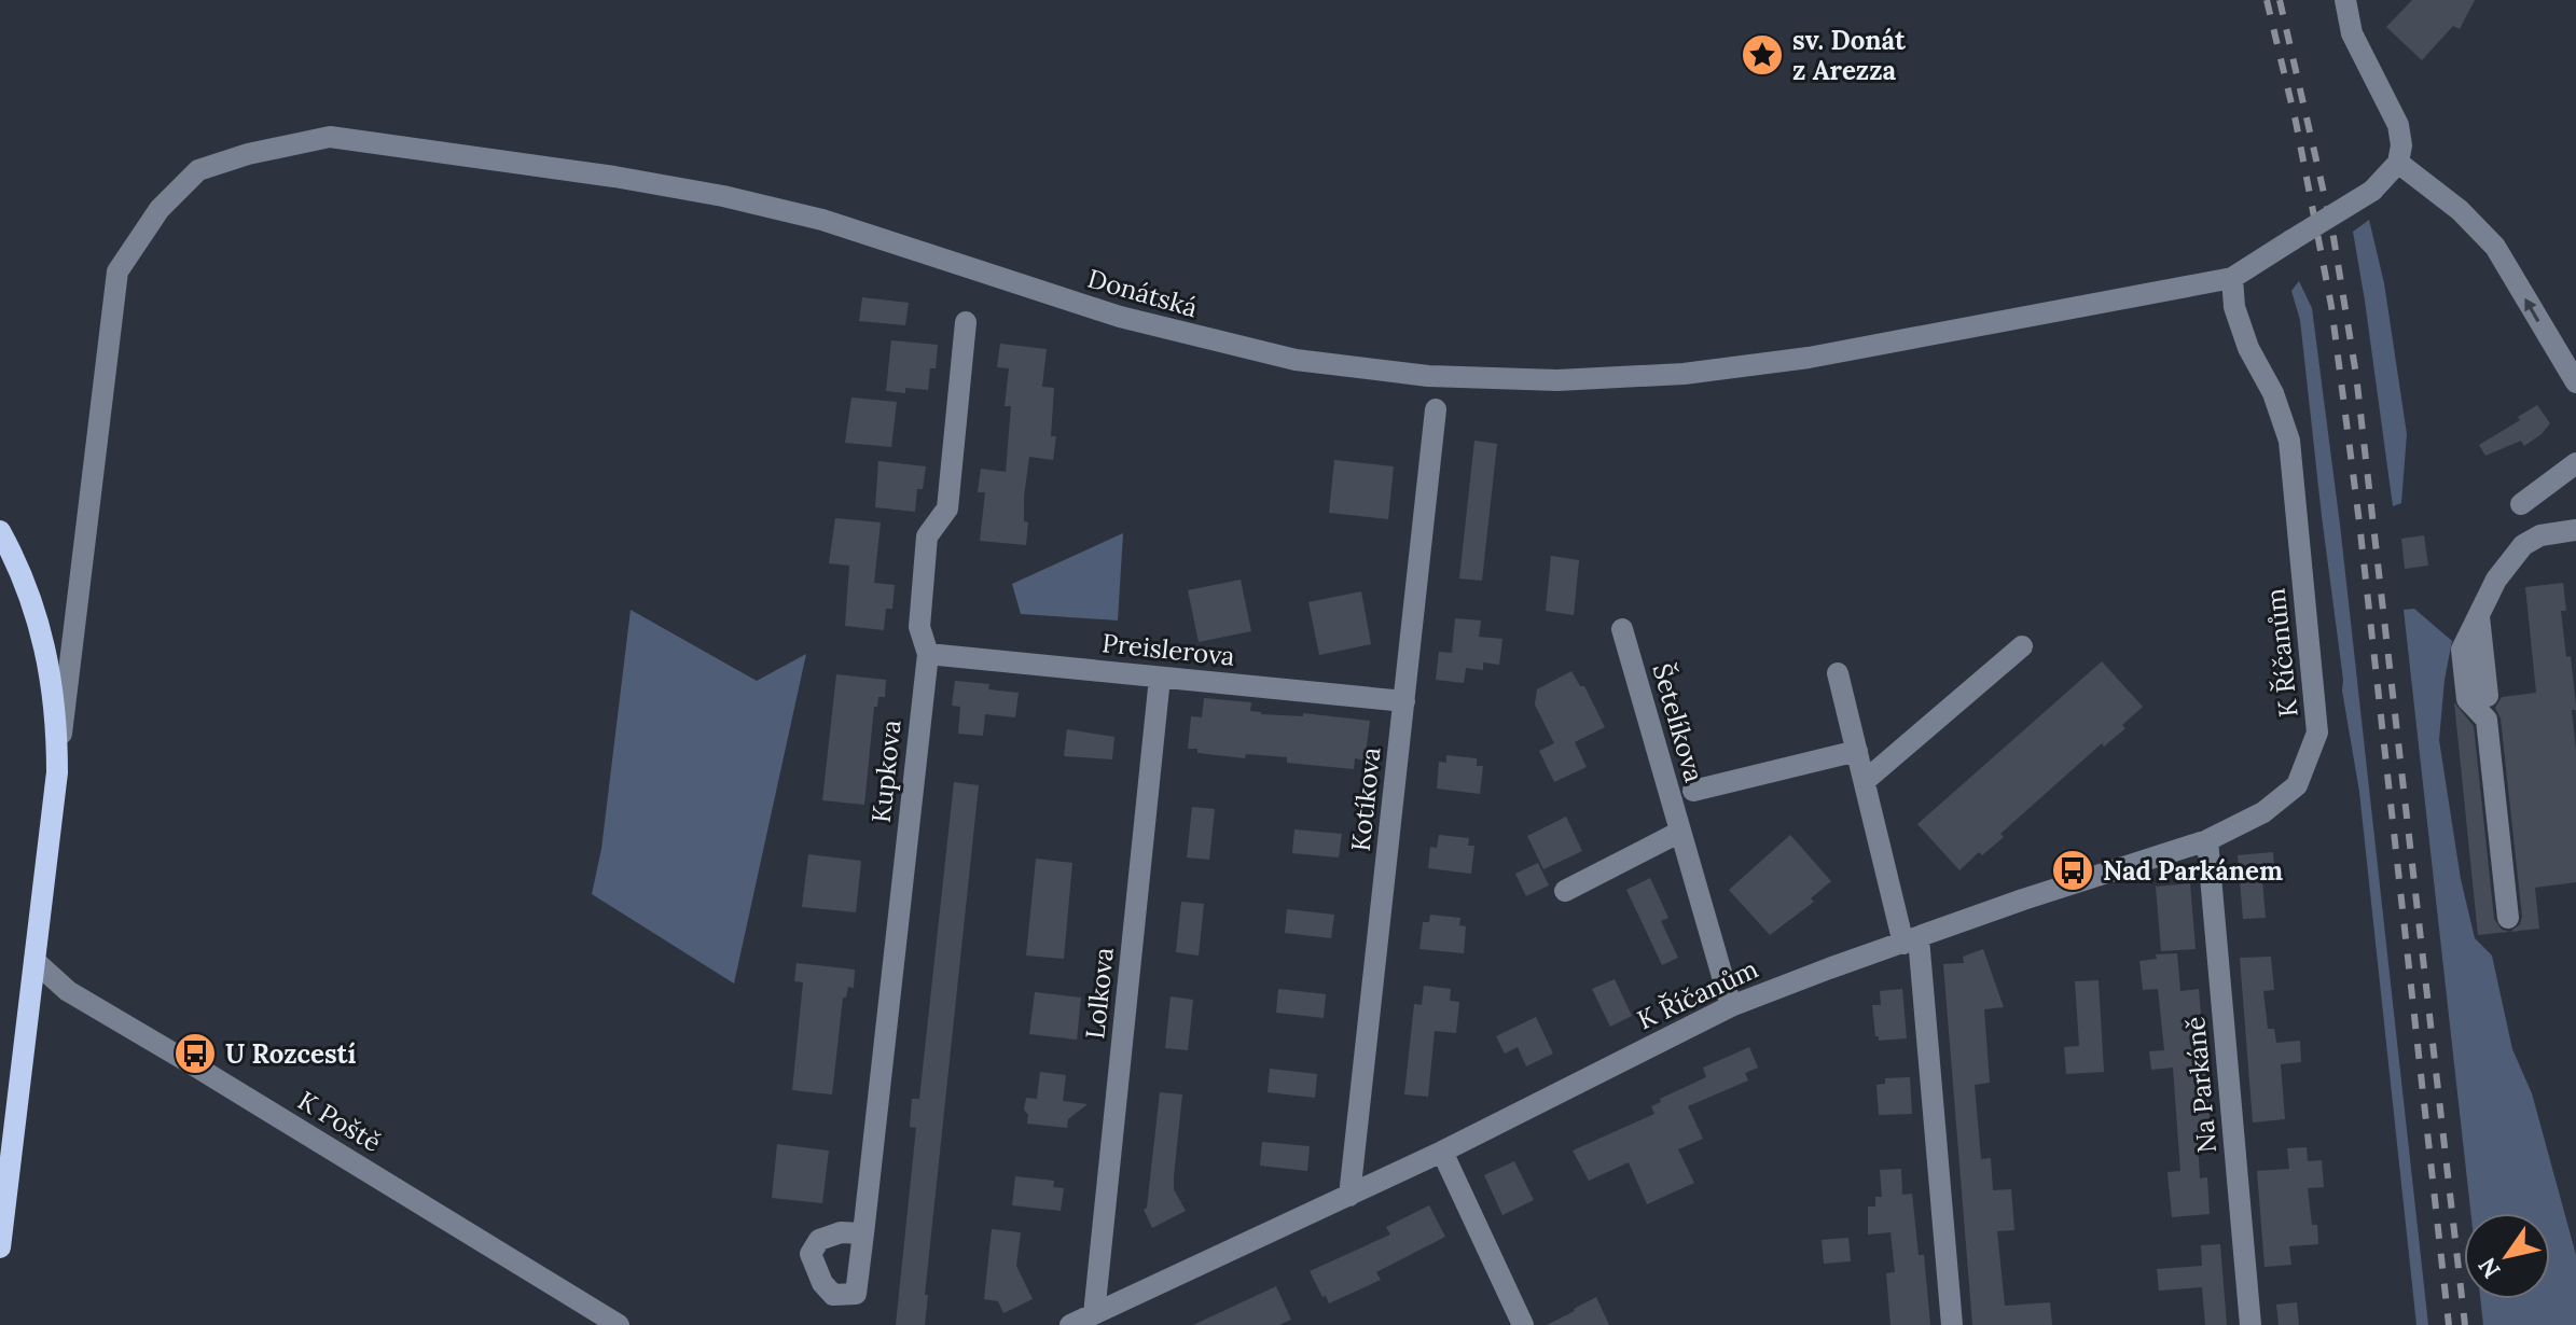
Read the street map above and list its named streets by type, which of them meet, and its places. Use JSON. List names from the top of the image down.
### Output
{
  "streets": {
    "street": [
      "Donátská",
      "Preislerova",
      "K Říčanům",
      "Šetelíkova",
      "Kupkova",
      "Kotíkova",
      "Lolkova",
      "Na Parkáně",
      "K Poště"
    ]
  },
  "crossings": [
    ["Donátská", "K Říčanům"],
    ["Preislerova", "Kupkova"],
    ["Preislerova", "Kotíkova"],
    ["Preislerova", "Lolkova"],
    ["K Říčanům", "Šetelíkova"],
    ["K Říčanům", "Kotíkova"],
    ["K Říčanům", "Lolkova"],
    ["K Říčanům", "Na Parkáně"]
  ],
  "places": {
    "place": ["sv. Donát z Arezza"],
    "bus stop": ["Nad Parkánem", "U Rozcestí"]
  },
  "north": "bottom left"
}
